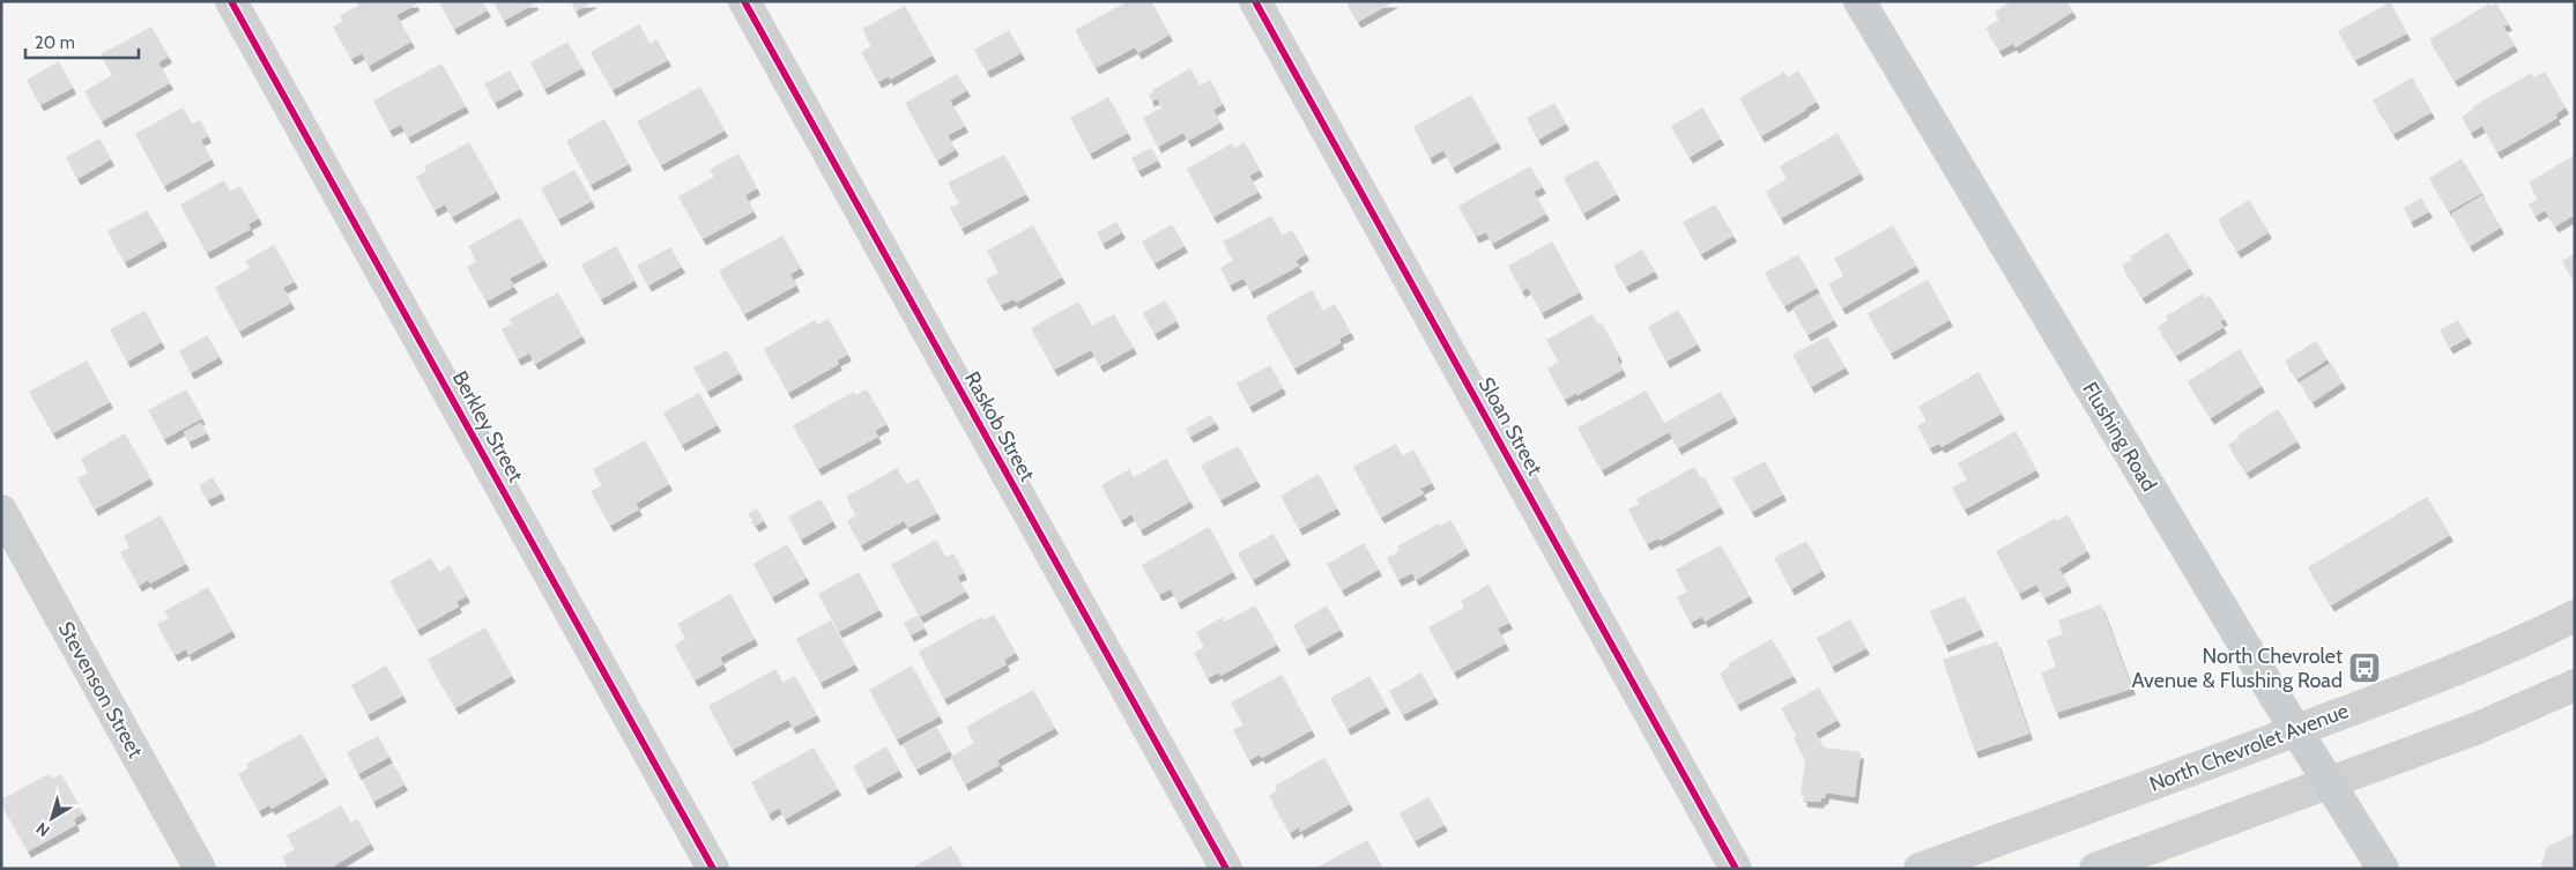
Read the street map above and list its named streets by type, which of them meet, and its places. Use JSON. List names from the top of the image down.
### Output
{
  "streets": {
    "main road": ["Flushing Road"],
    "street": [
      "Berkley Street",
      "Raskob Street",
      "Sloan Street",
      "Stevenson Street",
      "North Chevrolet Avenue"
    ]
  },
  "crossings": [
    ["Flushing Road", "North Chevrolet Avenue"]
  ],
  "places": {
    "bus stop": ["North Chevrolet Avenue & Flushing Road"]
  },
  "scale_bar": "20 m",
  "north": "bottom left"
}
